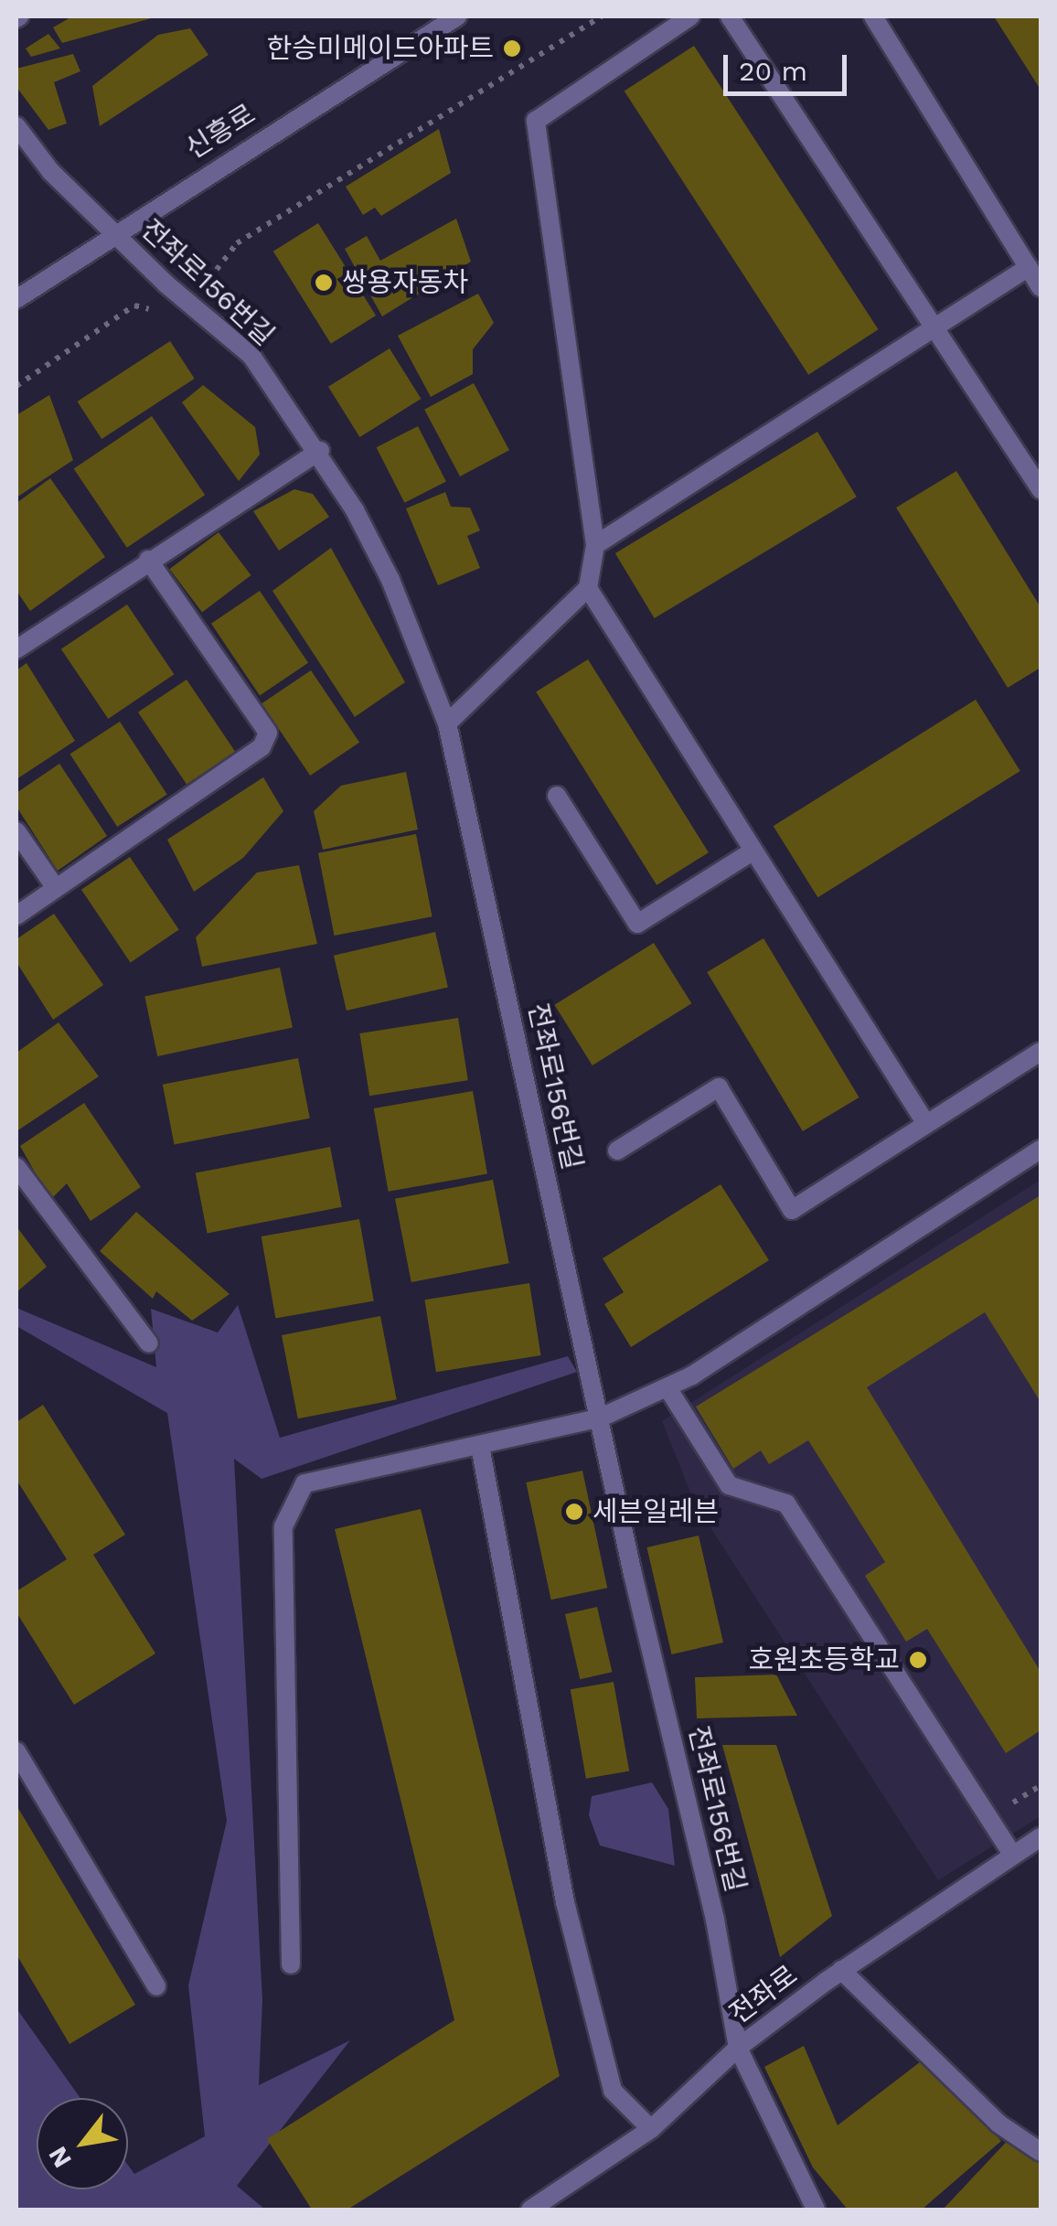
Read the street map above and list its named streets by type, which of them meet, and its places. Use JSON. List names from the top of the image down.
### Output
{
  "streets": {
    "street": ["신흥로", "전좌로156번길", "전좌로"]
  },
  "crossings": [
    ["신흥로", "전좌로156번길"],
    ["전좌로156번길", "전좌로"]
  ],
  "places": [
    "한승미메이드아파트",
    "쌍용자동차",
    "세븐일레븐",
    "호원초등학교"
  ],
  "scale_bar": "20 m",
  "north": "bottom left"
}
